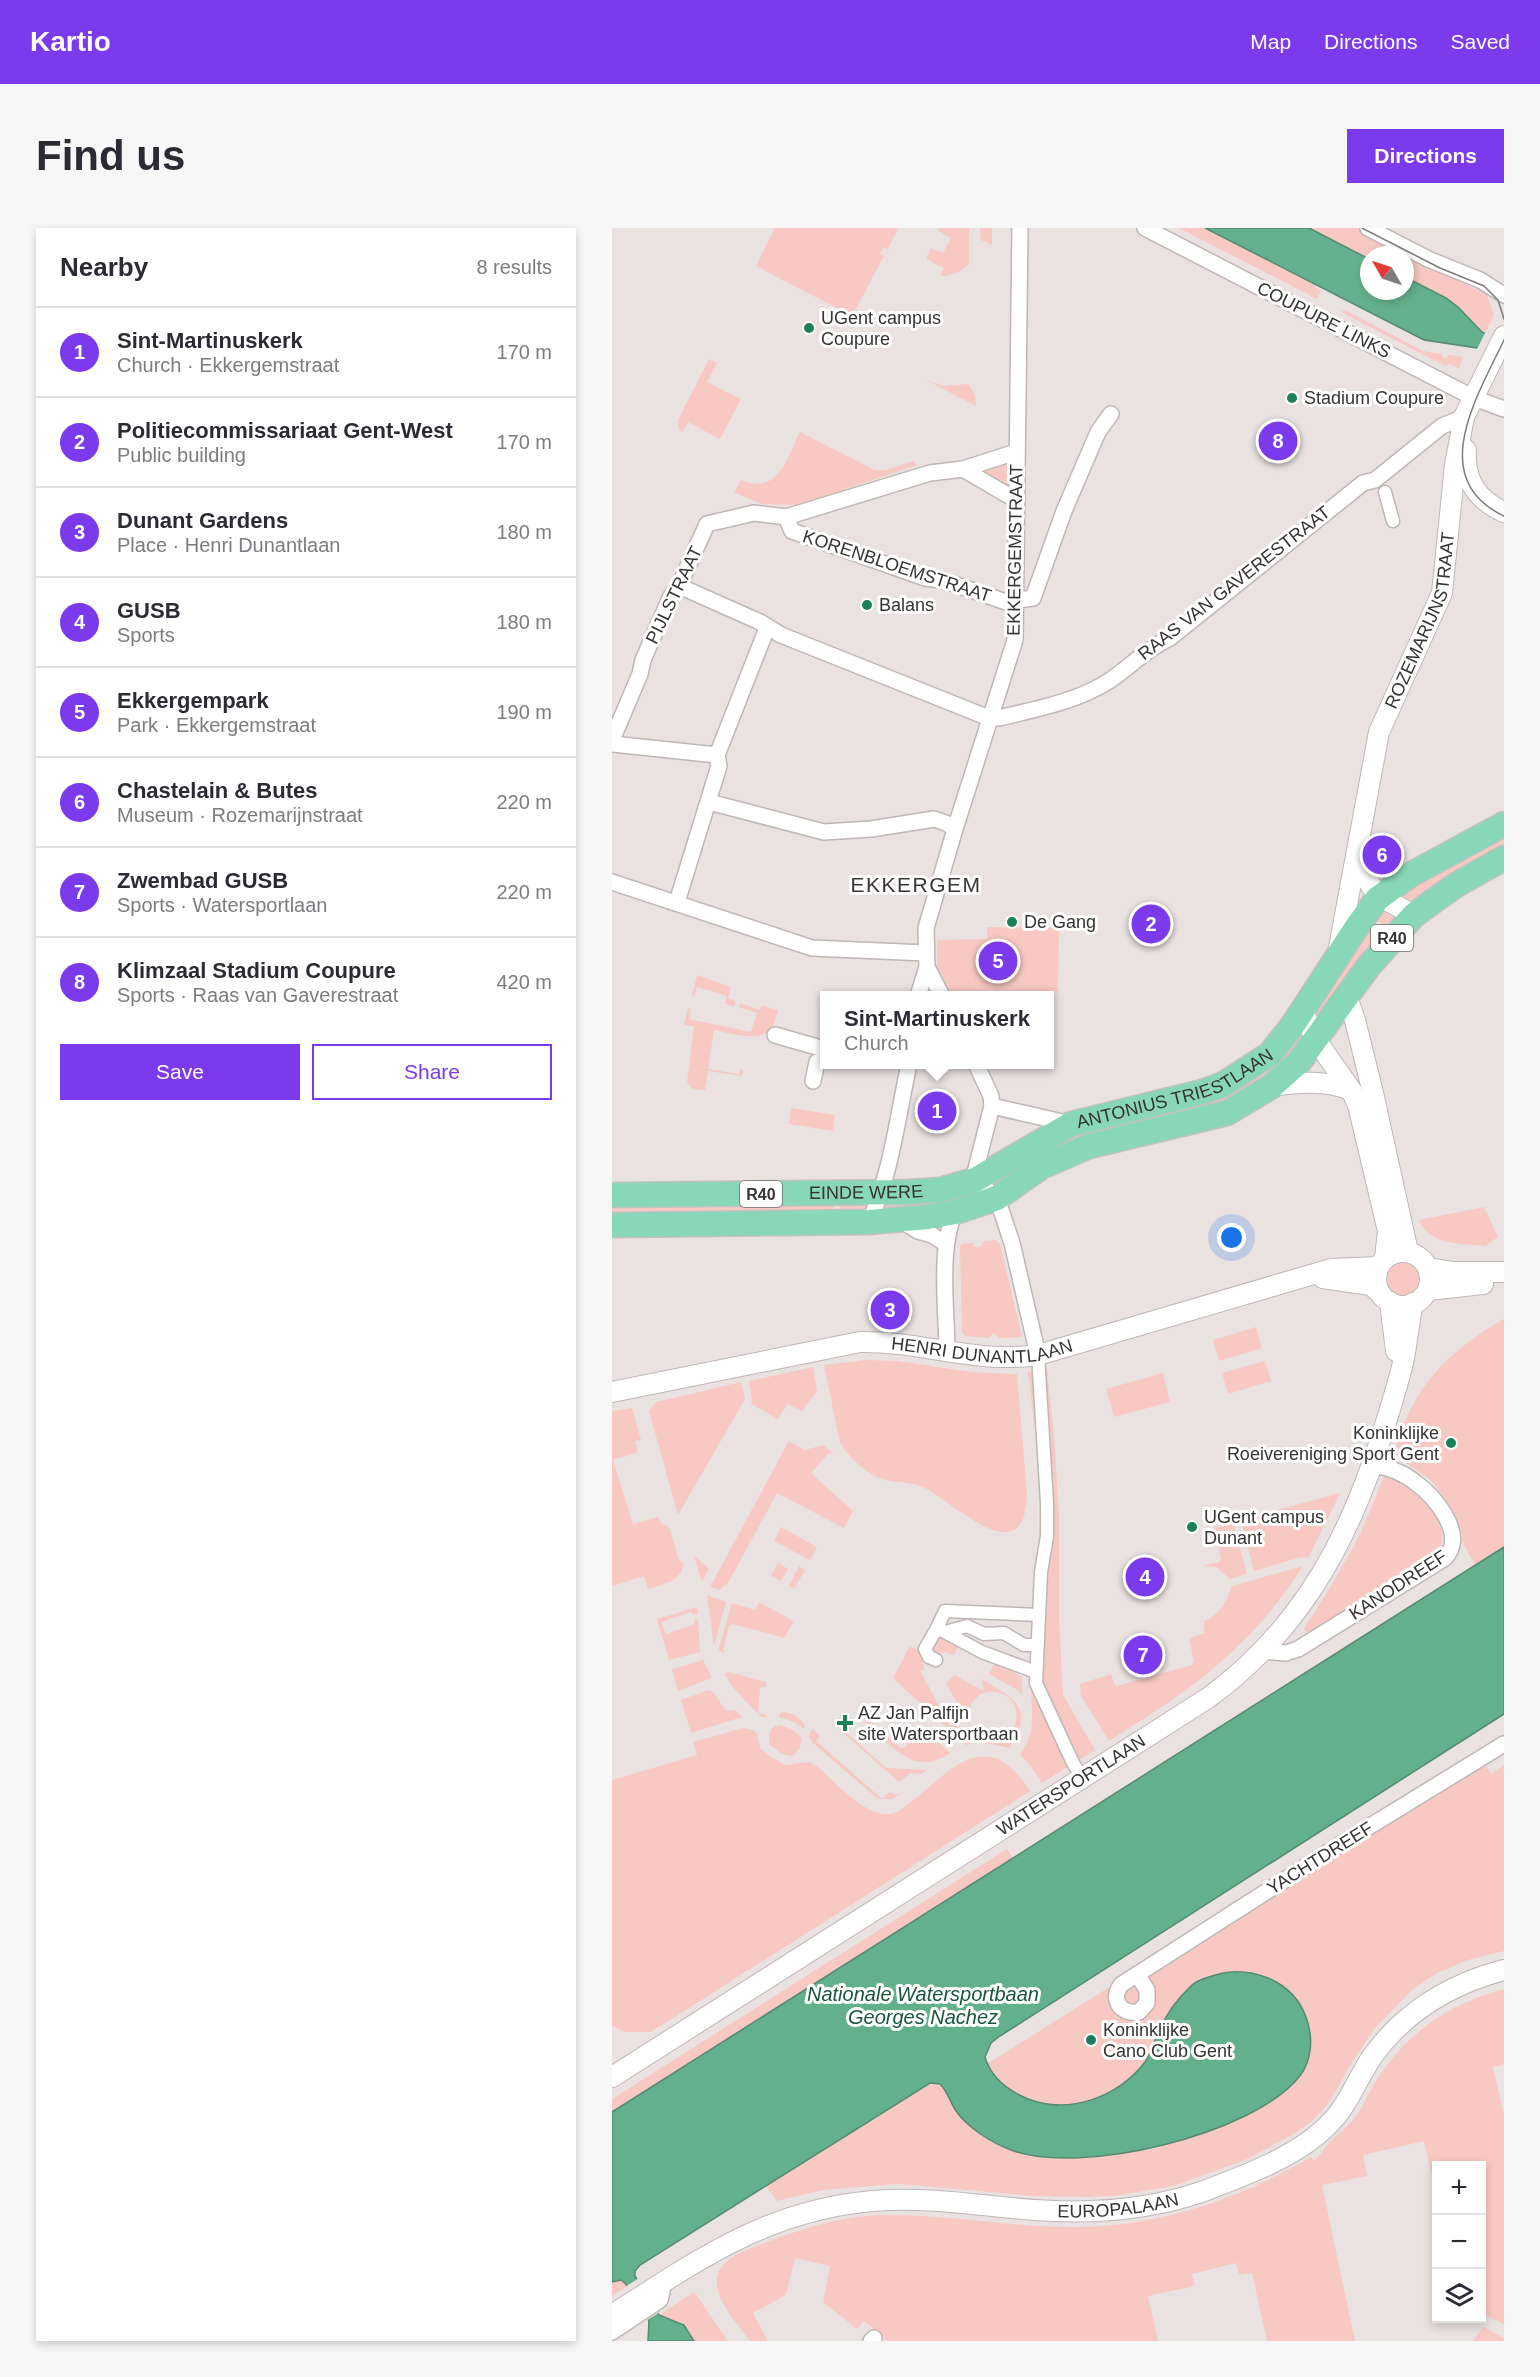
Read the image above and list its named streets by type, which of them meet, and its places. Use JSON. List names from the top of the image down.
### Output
{
  "streets": {
    "main road": ["R40", "ANTONIUS TRIESTLAAN", "EINDE WERE"],
    "street": [
      "COUPURE LINKS",
      "EKKERGEMSTRAAT",
      "KORENBLOEMSTRAAT",
      "RAAS VAN GAVERESTRAAT",
      "PIJLSTRAAT",
      "ROZEMARIJNSTRAAT",
      "HENRI DUNANTLAAN",
      "KANODREEF",
      "WATERSPORTLAAN",
      "YACHTDREEF",
      "EUROPALAAN"
    ]
  },
  "crossings": [
    ["COUPURE LINKS", "RAAS VAN GAVERESTRAAT"],
    ["COUPURE LINKS", "ROZEMARIJNSTRAAT"],
    ["EKKERGEMSTRAAT", "KORENBLOEMSTRAAT"],
    ["EKKERGEMSTRAAT", "RAAS VAN GAVERESTRAAT"],
    ["KORENBLOEMSTRAAT", "PIJLSTRAAT"],
    ["RAAS VAN GAVERESTRAAT", "ROZEMARIJNSTRAAT"],
    ["ROZEMARIJNSTRAAT", "R40"],
    ["ROZEMARIJNSTRAAT", "ANTONIUS TRIESTLAAN"],
    ["R40", "ANTONIUS TRIESTLAAN"],
    ["ANTONIUS TRIESTLAAN", "EINDE WERE"],
    ["HENRI DUNANTLAAN", "WATERSPORTLAAN"],
    ["KANODREEF", "WATERSPORTLAAN"]
  ],
  "districts": ["EKKERGEM"],
  "water": ["Nationale Watersportbaan Georges Nachez"],
  "places": {
    "other": [
      "UGent campus Coupure",
      "Stadium Coupure",
      "Balans",
      "De Gang",
      "Koninklijke Roeivereniging Sport Gent",
      "UGent campus Dunant",
      "Koninklijke Cano Club Gent"
    ],
    "health": ["AZ Jan Palfijn site Watersportbaan"]
  },
  "north": "top left",
  "page": {
    "header": "Kartio",
    "nav": ["Map", "Directions", "Saved"],
    "buttons": [
      "Directions",
      ["Save", "Share"]
    ],
    "title": "Find us",
    "heading": ["Nearby", "8 results"],
    "list": [
      {
        "mark": "1",
        "name": "Sint-Martinuskerk",
        "note": "Church · Ekkergemstraat",
        "value": "170 m"
      },
      {
        "mark": "2",
        "name": "Politiecommissariaat Gent-West",
        "note": "Public building",
        "value": "170 m"
      },
      {
        "mark": "3",
        "name": "Dunant Gardens",
        "note": "Place · Henri Dunantlaan",
        "value": "180 m"
      },
      {
        "mark": "4",
        "name": "GUSB",
        "note": "Sports",
        "value": "180 m"
      },
      {
        "mark": "5",
        "name": "Ekkergempark",
        "note": "Park · Ekkergemstraat",
        "value": "190 m"
      },
      {
        "mark": "6",
        "name": "Chastelain & Butes",
        "note": "Museum · Rozemarijnstraat",
        "value": "220 m"
      },
      {
        "mark": "7",
        "name": "Zwembad GUSB",
        "note": "Sports · Watersportlaan",
        "value": "220 m"
      },
      {
        "mark": "8",
        "name": "Klimzaal Stadium Coupure",
        "note": "Sports · Raas van Gaverestraat",
        "value": "420 m"
      }
    ],
    "pins": [
      "8",
      "6",
      "2",
      "5",
      "1",
      "3",
      "4",
      "7"
    ],
    "popup": ["Sint-Martinuskerk", "Church"],
    "map_buttons": ["+", "−"]
  }
}
